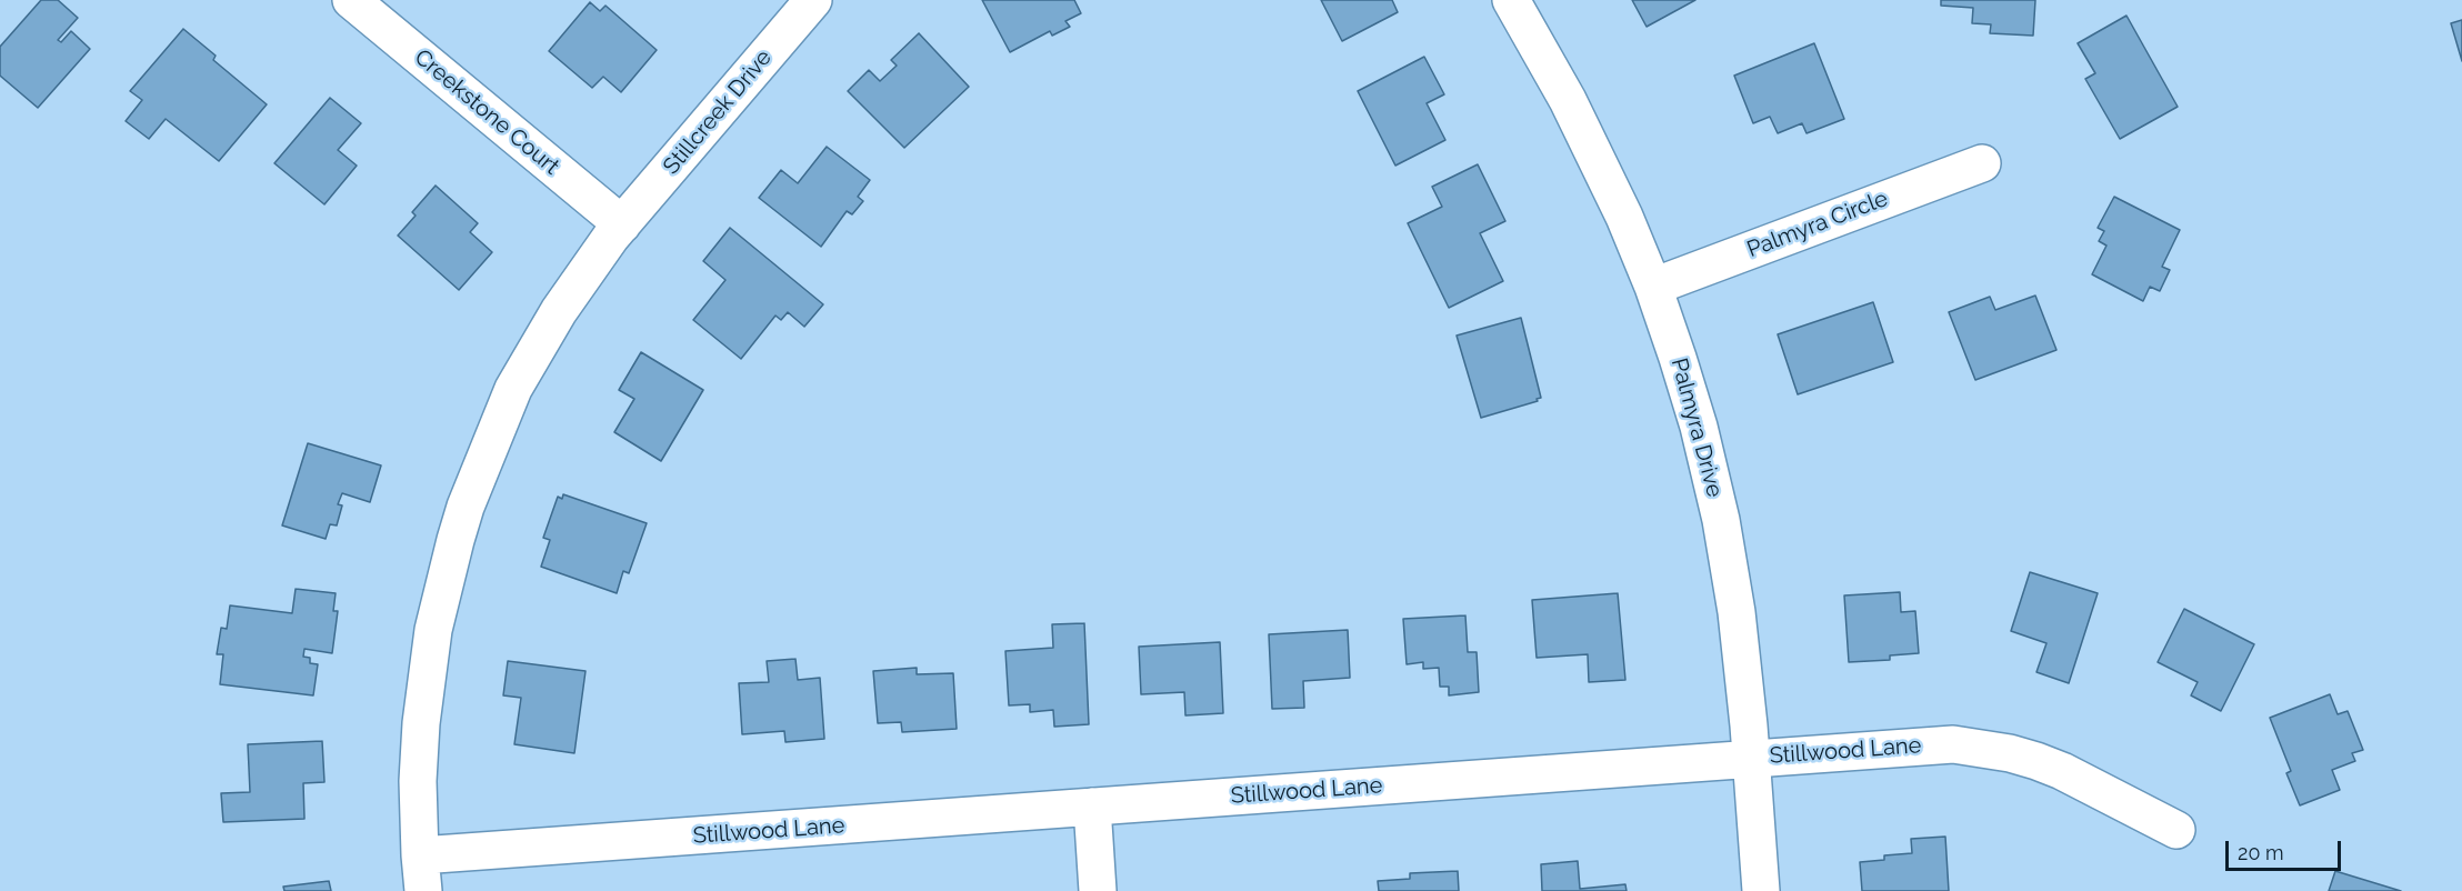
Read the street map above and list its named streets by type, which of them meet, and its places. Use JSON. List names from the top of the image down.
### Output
{
  "streets": {
    "street": [
      "Creekstone Court",
      "Stillcreek Drive",
      "Palmyra Circle",
      "Palmyra Drive",
      "Stillwood Lane"
    ]
  },
  "crossings": [
    ["Creekstone Court", "Stillcreek Drive"],
    ["Stillcreek Drive", "Stillwood Lane"],
    ["Palmyra Circle", "Palmyra Drive"],
    ["Palmyra Drive", "Stillwood Lane"]
  ],
  "scale_bar": "20 m"
}
